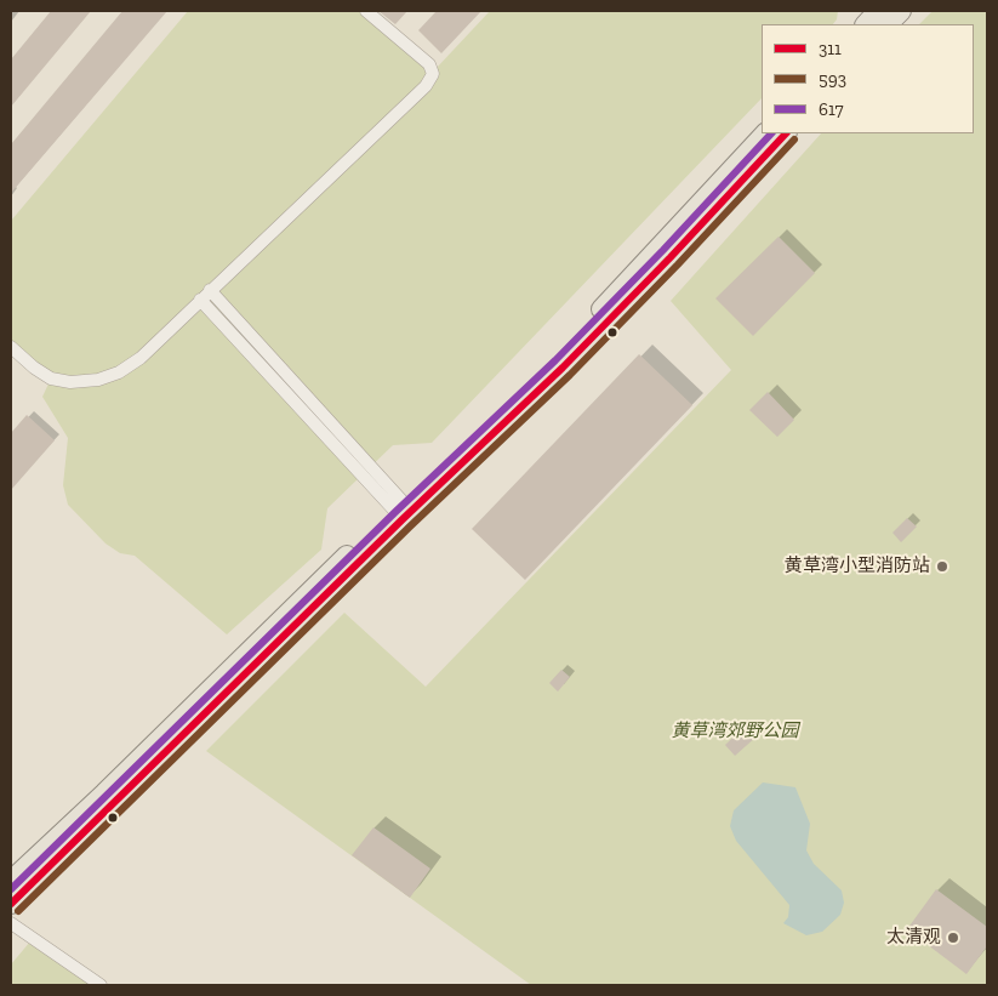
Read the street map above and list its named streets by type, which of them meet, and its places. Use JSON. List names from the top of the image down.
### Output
{
  "parks": ["黄草湾郊野公园"],
  "places": ["黄草湾小型消防站", "太清观"],
  "lines": ["transit line 311", "transit line 617", "transit line 593"],
  "legend": ["311", "593", "617"]
}
